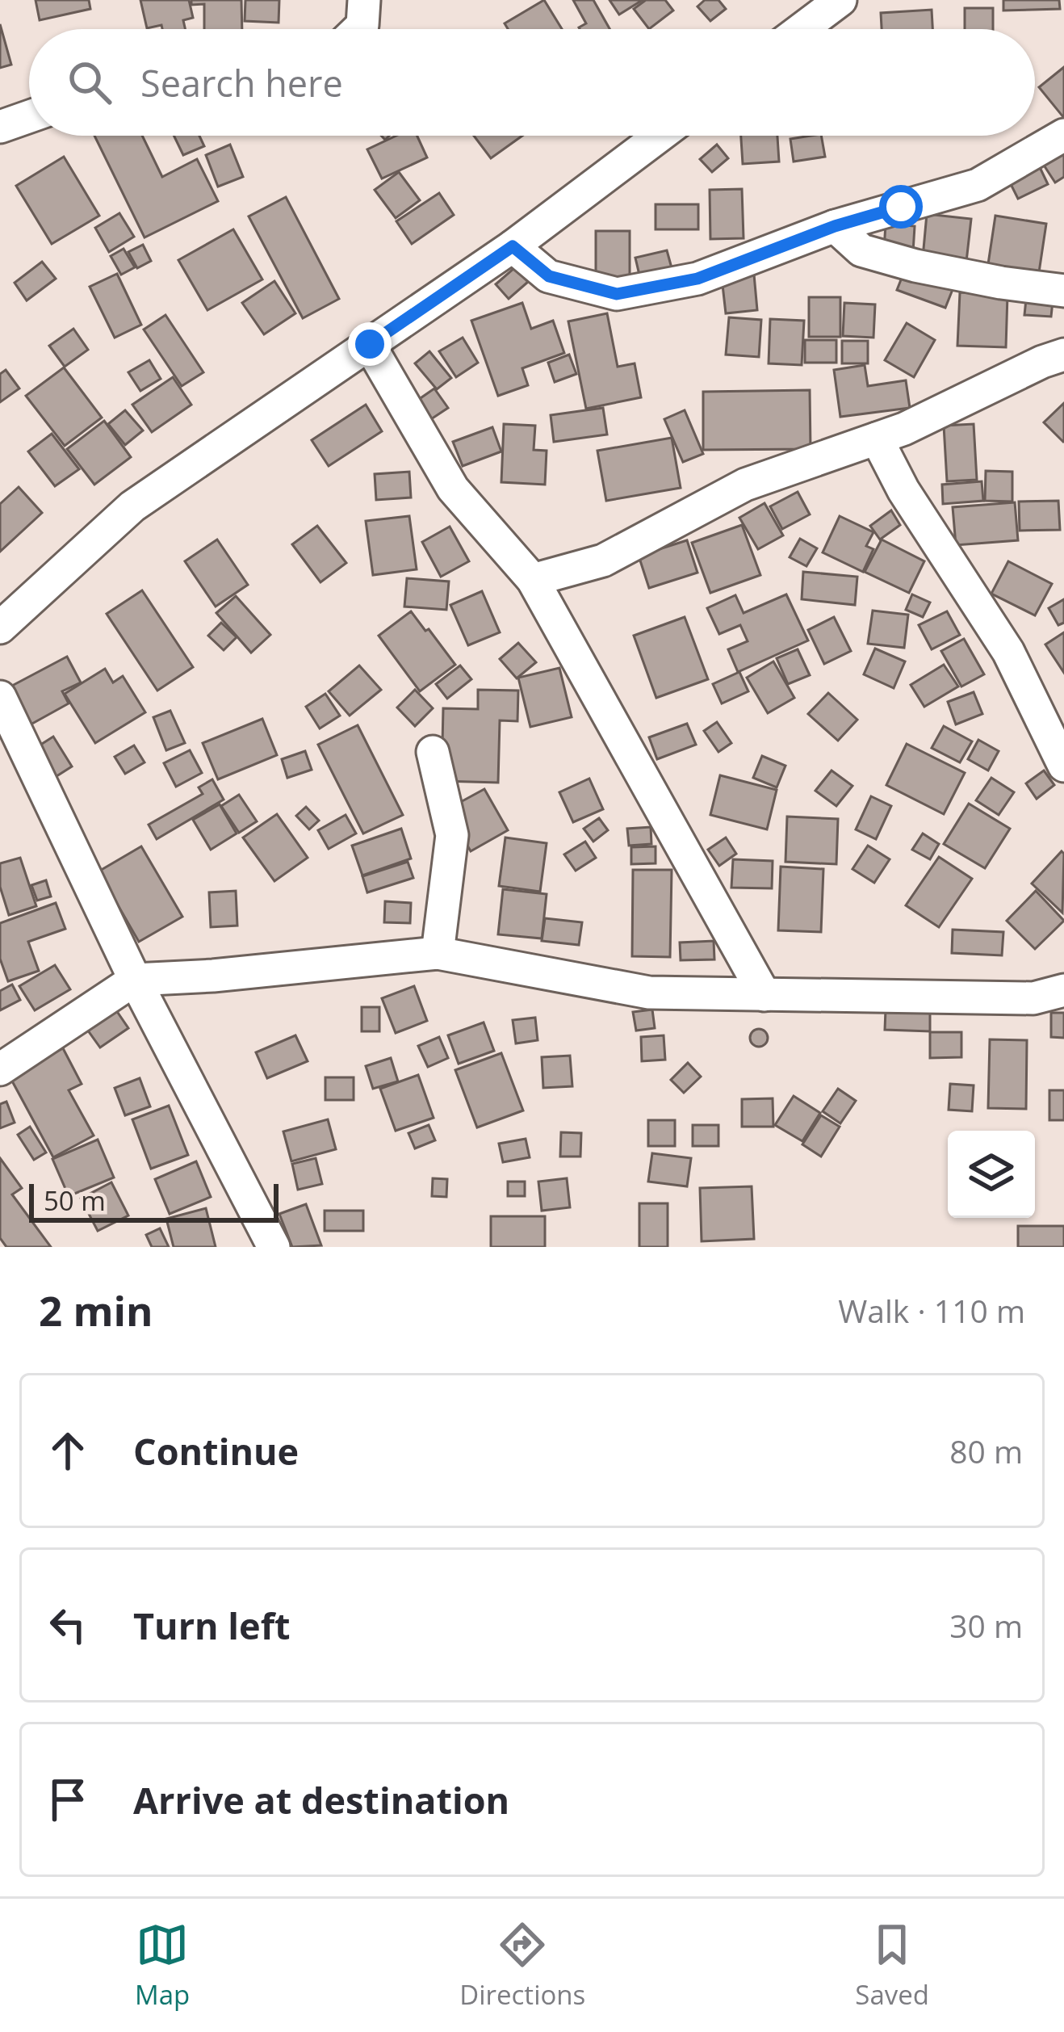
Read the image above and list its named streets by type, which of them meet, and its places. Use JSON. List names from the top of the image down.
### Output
{
  "scale_bar": "50 m",
  "page": {
    "search": "Search here",
    "scale": "50 m",
    "heading": ["2 min", "Walk · 110 m"],
    "list": [
      ["Continue", "80 m"],
      ["Turn left", "30 m"],
      "Arrive at destination"
    ],
    "nav": ["Map", "Directions", "Saved"]
  }
}
